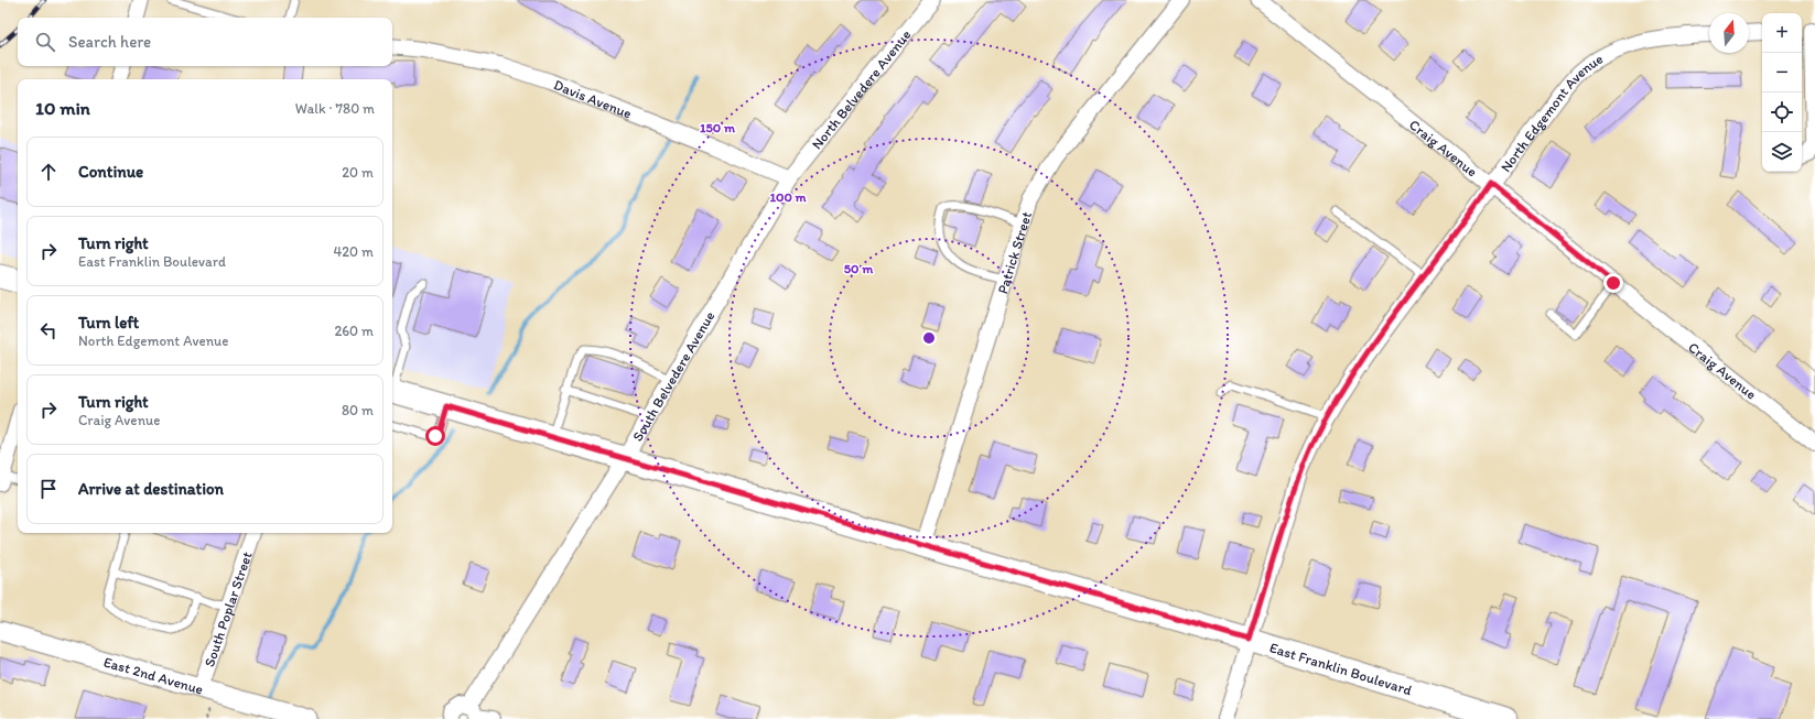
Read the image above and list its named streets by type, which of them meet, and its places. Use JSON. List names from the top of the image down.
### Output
{
  "streets": {
    "main road": ["East Franklin Boulevard"],
    "street": [
      "North Belvedere Avenue",
      "Davis Avenue",
      "North Edgemont Avenue",
      "Craig Avenue",
      "Patrick Street",
      "South Belvedere Avenue",
      "South Poplar Street",
      "East 2nd Avenue"
    ]
  },
  "crossings": [
    ["North Belvedere Avenue", "Davis Avenue"],
    ["North Belvedere Avenue", "South Belvedere Avenue"],
    ["Davis Avenue", "South Belvedere Avenue"],
    ["North Edgemont Avenue", "Craig Avenue"],
    ["North Edgemont Avenue", "East Franklin Boulevard"],
    ["Patrick Street", "East Franklin Boulevard"],
    ["South Belvedere Avenue", "East Franklin Boulevard"],
    ["South Poplar Street", "East 2nd Avenue"]
  ],
  "north": "top",
  "page": {
    "map_buttons": ["+", "−"],
    "search": "Search here",
    "heading": ["10 min", "Walk · 780 m"],
    "list": [
      ["Continue", "20 m"],
      ["Turn right", "East Franklin Boulevard", "420 m"],
      ["Turn left", "North Edgemont Avenue", "260 m"],
      ["Turn right", "Craig Avenue", "80 m"],
      "Arrive at destination"
    ]
  },
  "rings": ["150 m", "100 m", "50 m"]
}
